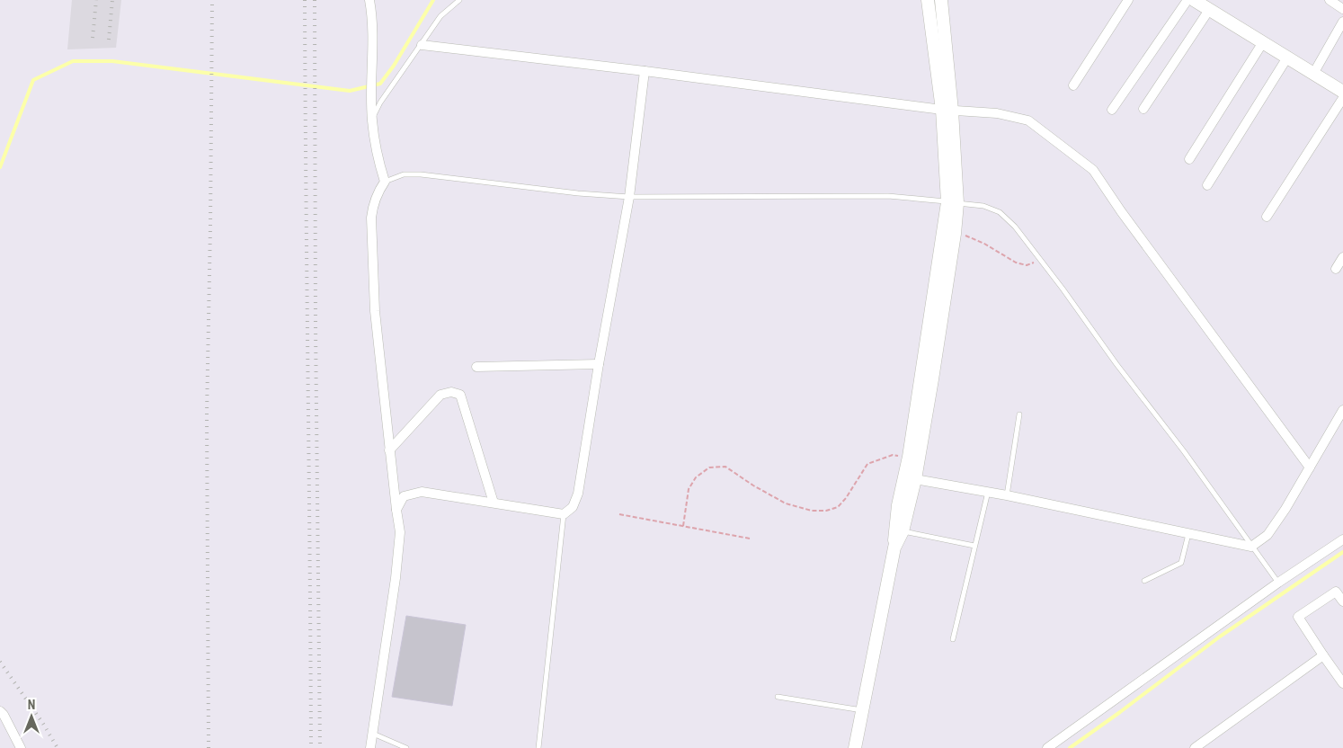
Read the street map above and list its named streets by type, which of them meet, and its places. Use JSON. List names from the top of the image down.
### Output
{
  "north": "top"
}
